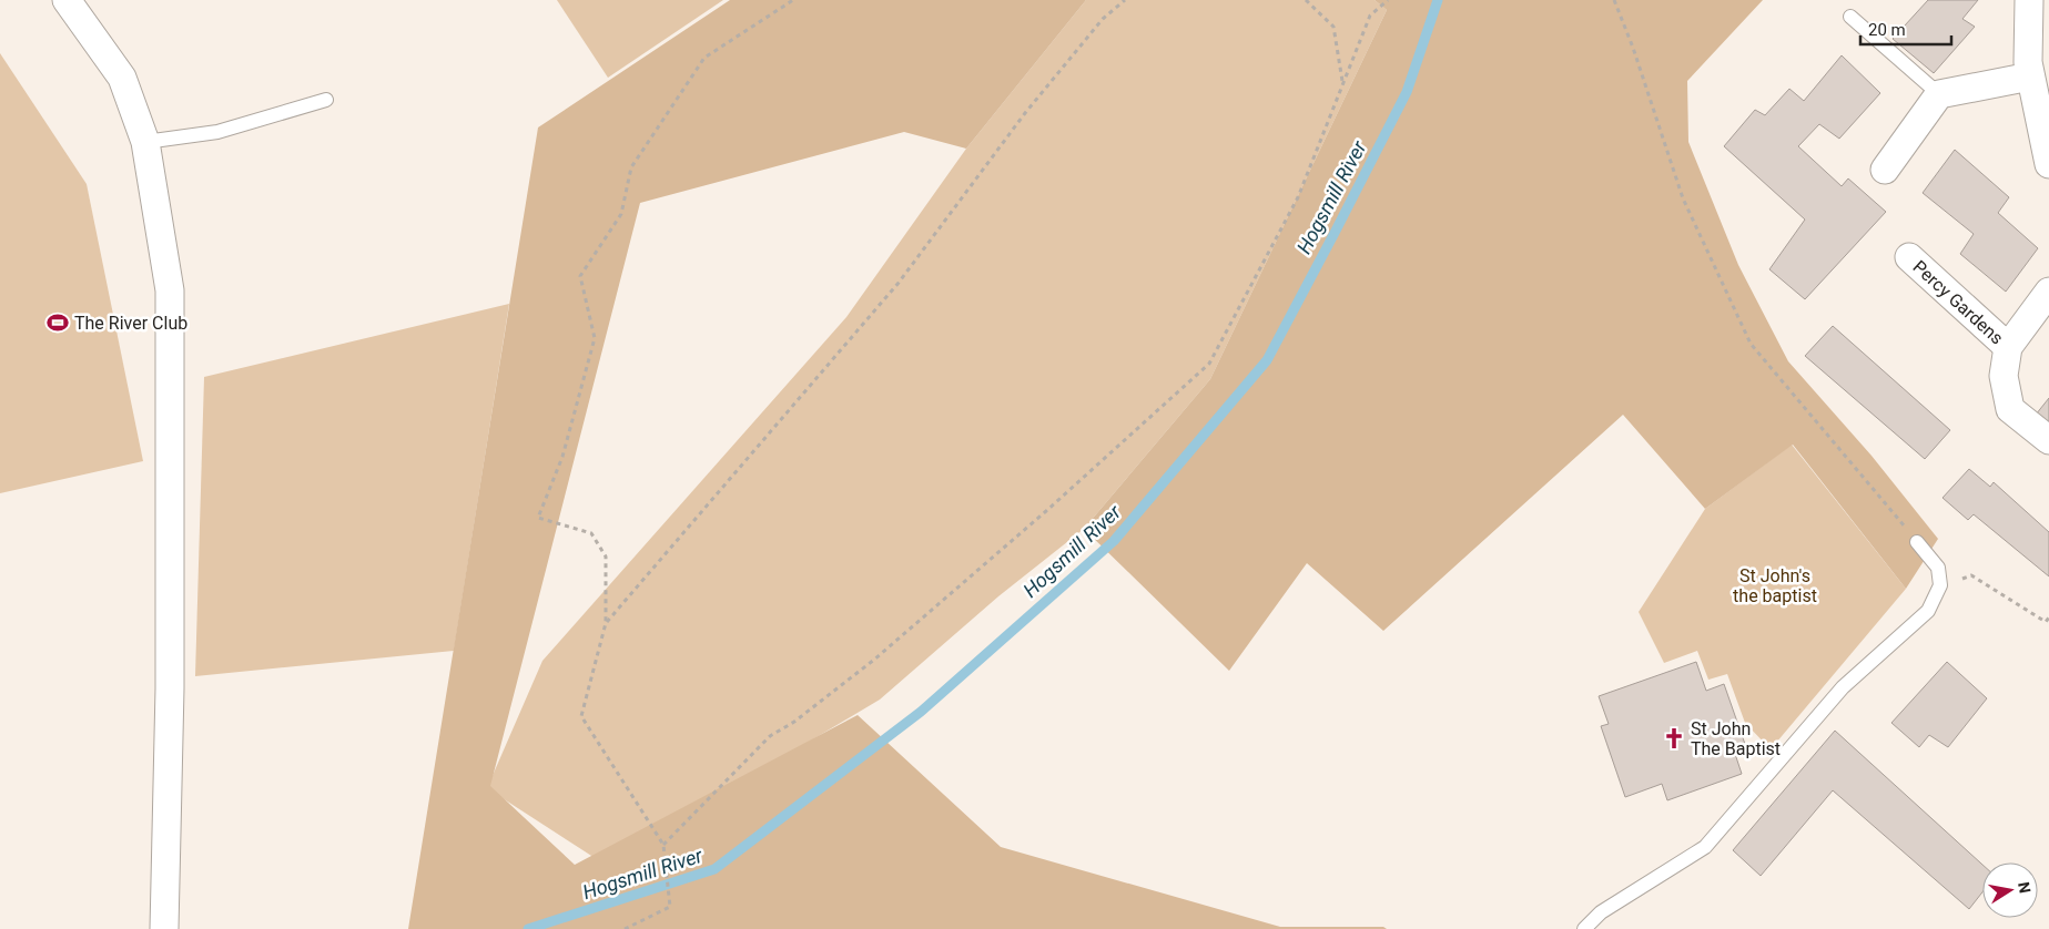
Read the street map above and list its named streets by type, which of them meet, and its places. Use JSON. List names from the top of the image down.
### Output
{
  "streets": {
    "street": ["Percy Gardens"]
  },
  "water": ["Hogsmill River"],
  "parks": ["St John's the baptist"],
  "places": {
    "sports": ["The River Club"],
    "church": ["St John The Baptist"]
  },
  "scale_bar": "20 m",
  "north": "right"
}
